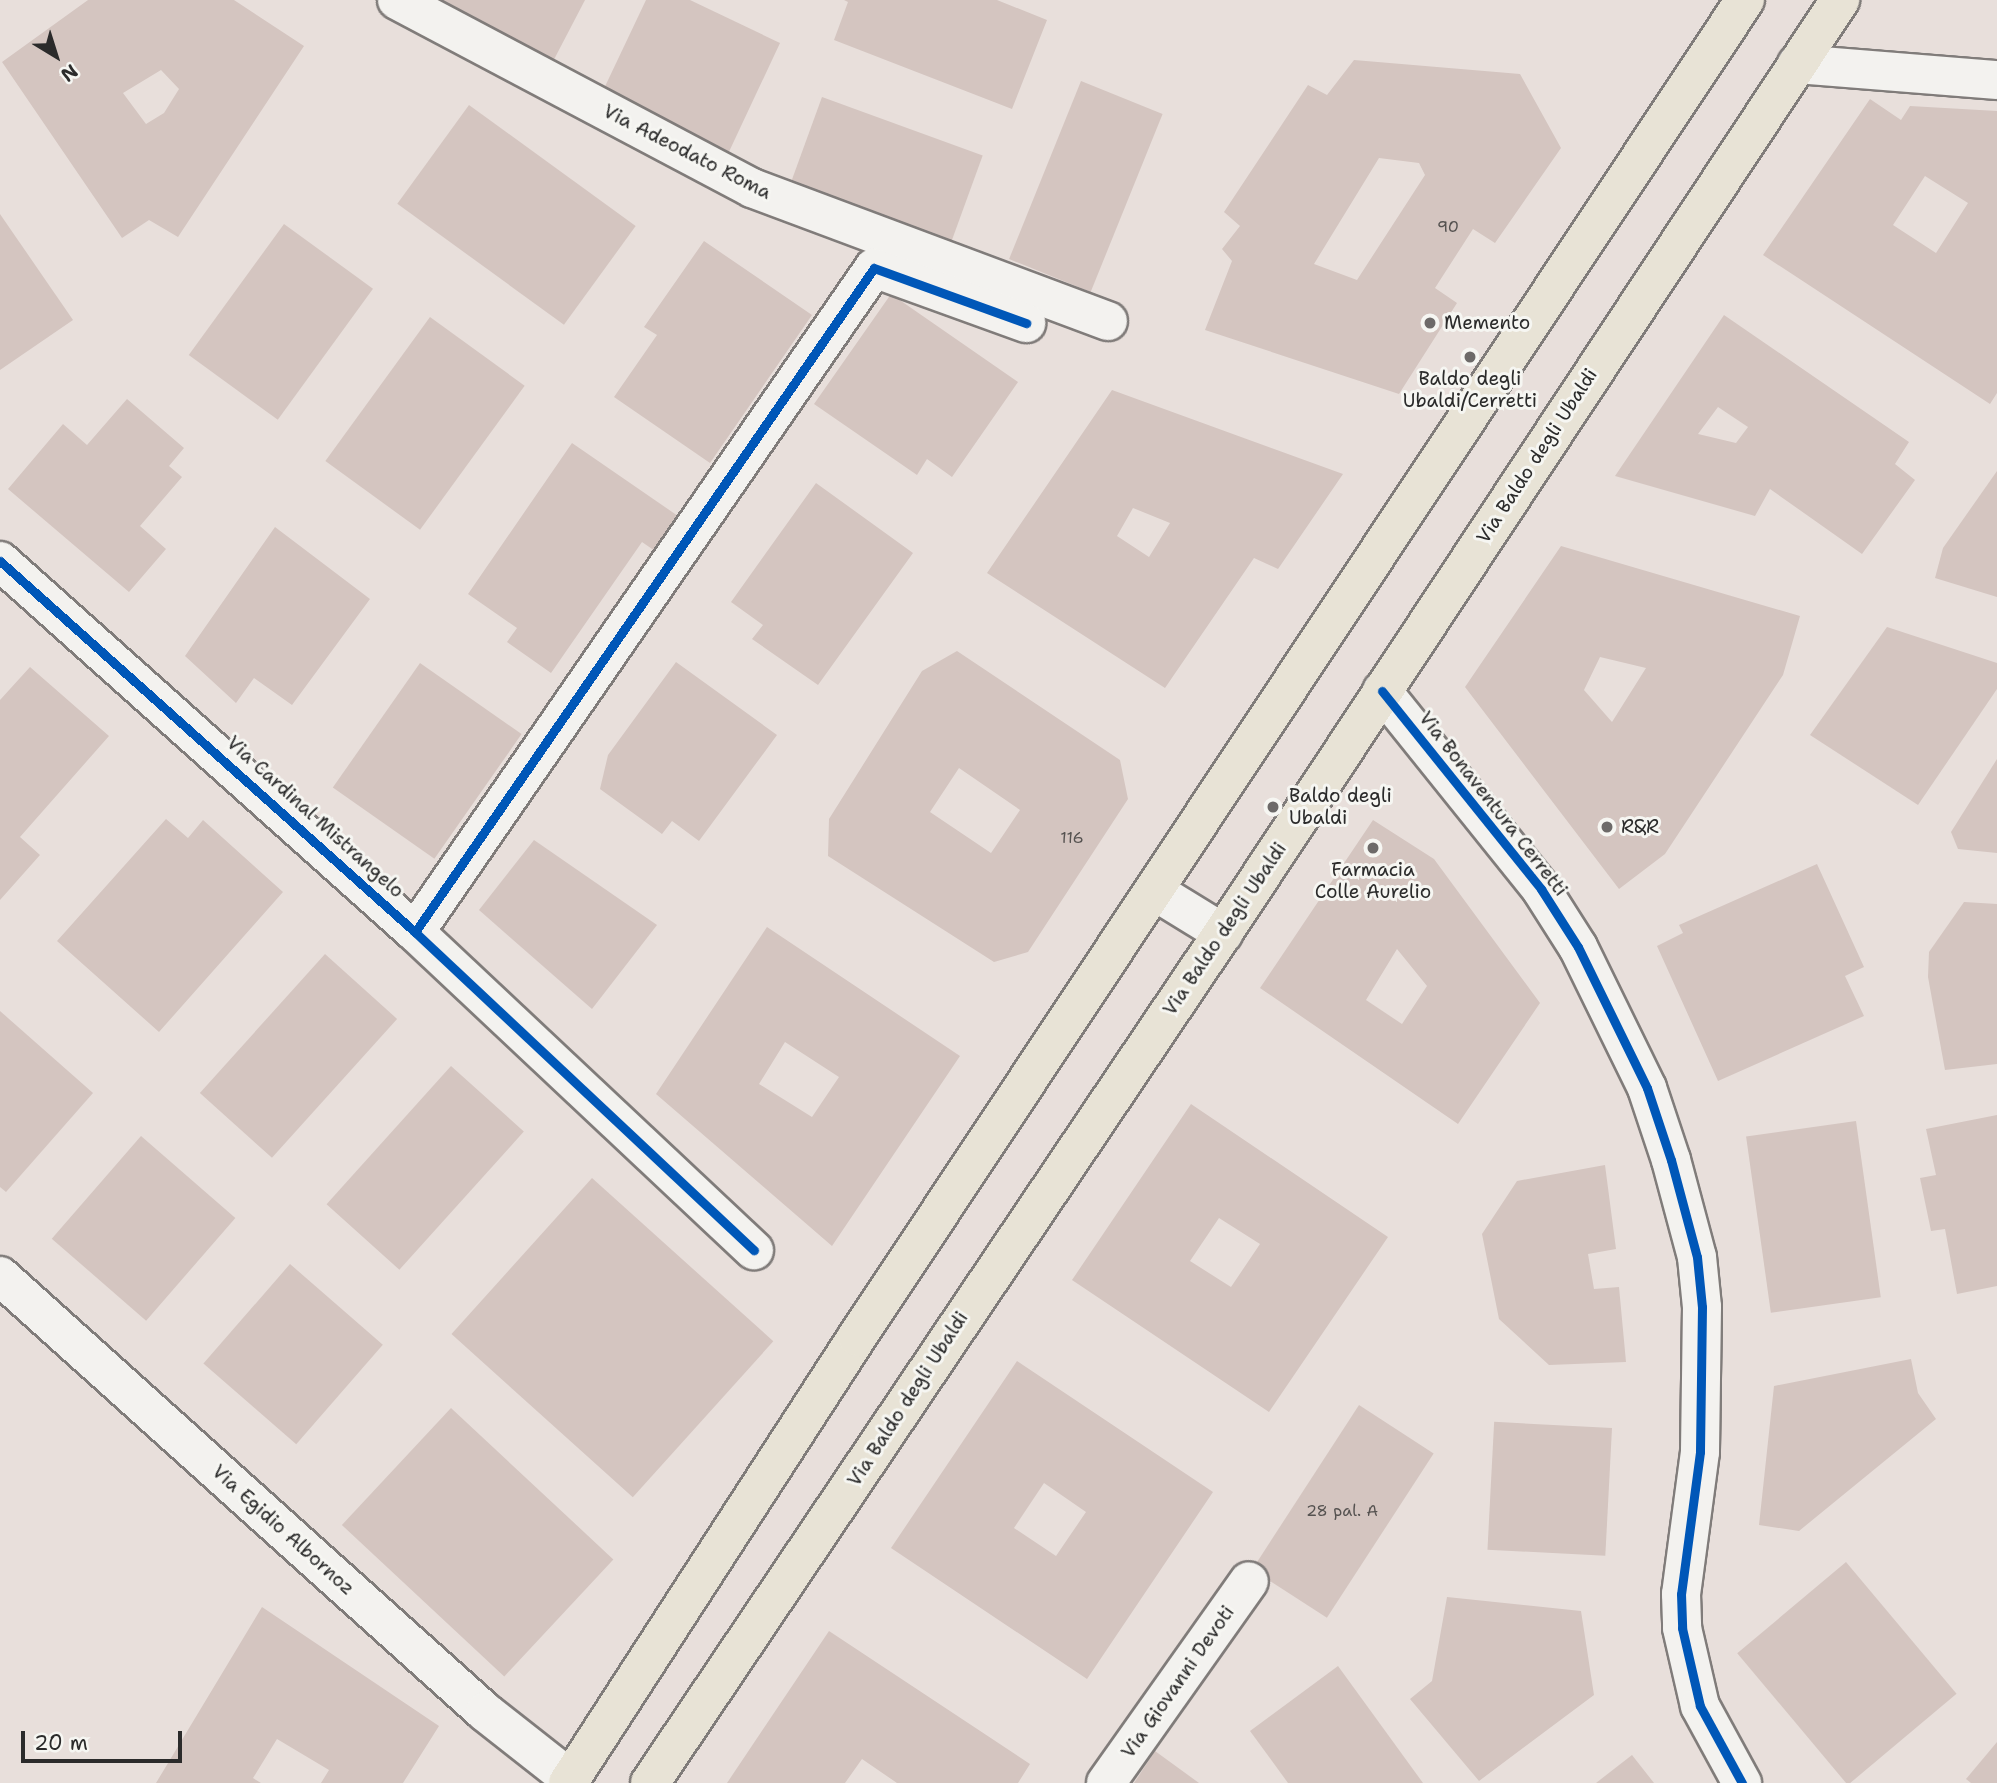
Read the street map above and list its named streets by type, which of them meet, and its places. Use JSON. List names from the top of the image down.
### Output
{
  "streets": {
    "main road": ["Via Baldo degli Ubaldi"],
    "street": [
      "Via Adeodato Roma",
      "Via Bonaventura Cerretti",
      "Via Cardinal Mistrangelo",
      "Via Egidio Albornoz",
      "Via Giovanni Devoti"
    ]
  },
  "crossings": [
    ["Via Baldo degli Ubaldi", "Via Bonaventura Cerretti"]
  ],
  "places": [
    "Memento",
    "Baldo degli Ubaldi/Cerretti",
    "Baldo degli Ubaldi",
    "R&R",
    "Farmacia Colle Aurelio"
  ],
  "house_numbers": ["90", "116", "28 pal. A"],
  "scale_bar": "20 m",
  "north": "bottom right"
}
